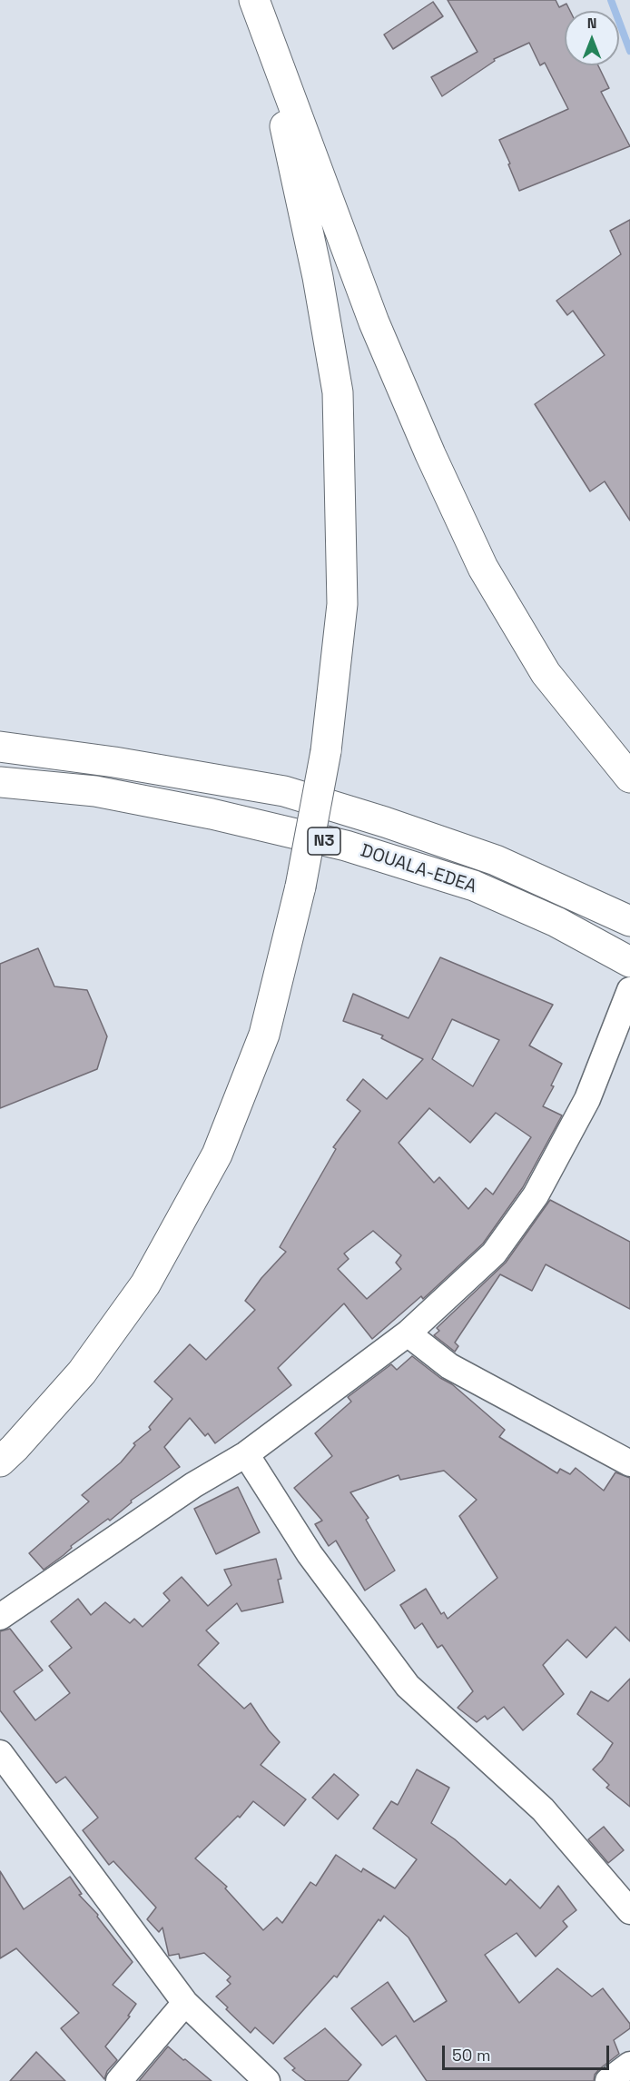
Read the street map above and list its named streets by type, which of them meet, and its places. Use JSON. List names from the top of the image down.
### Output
{
  "streets": {
    "highway": ["N3", "DOUALA-EDEA"]
  },
  "scale_bar": "50 m",
  "north": "top"
}
